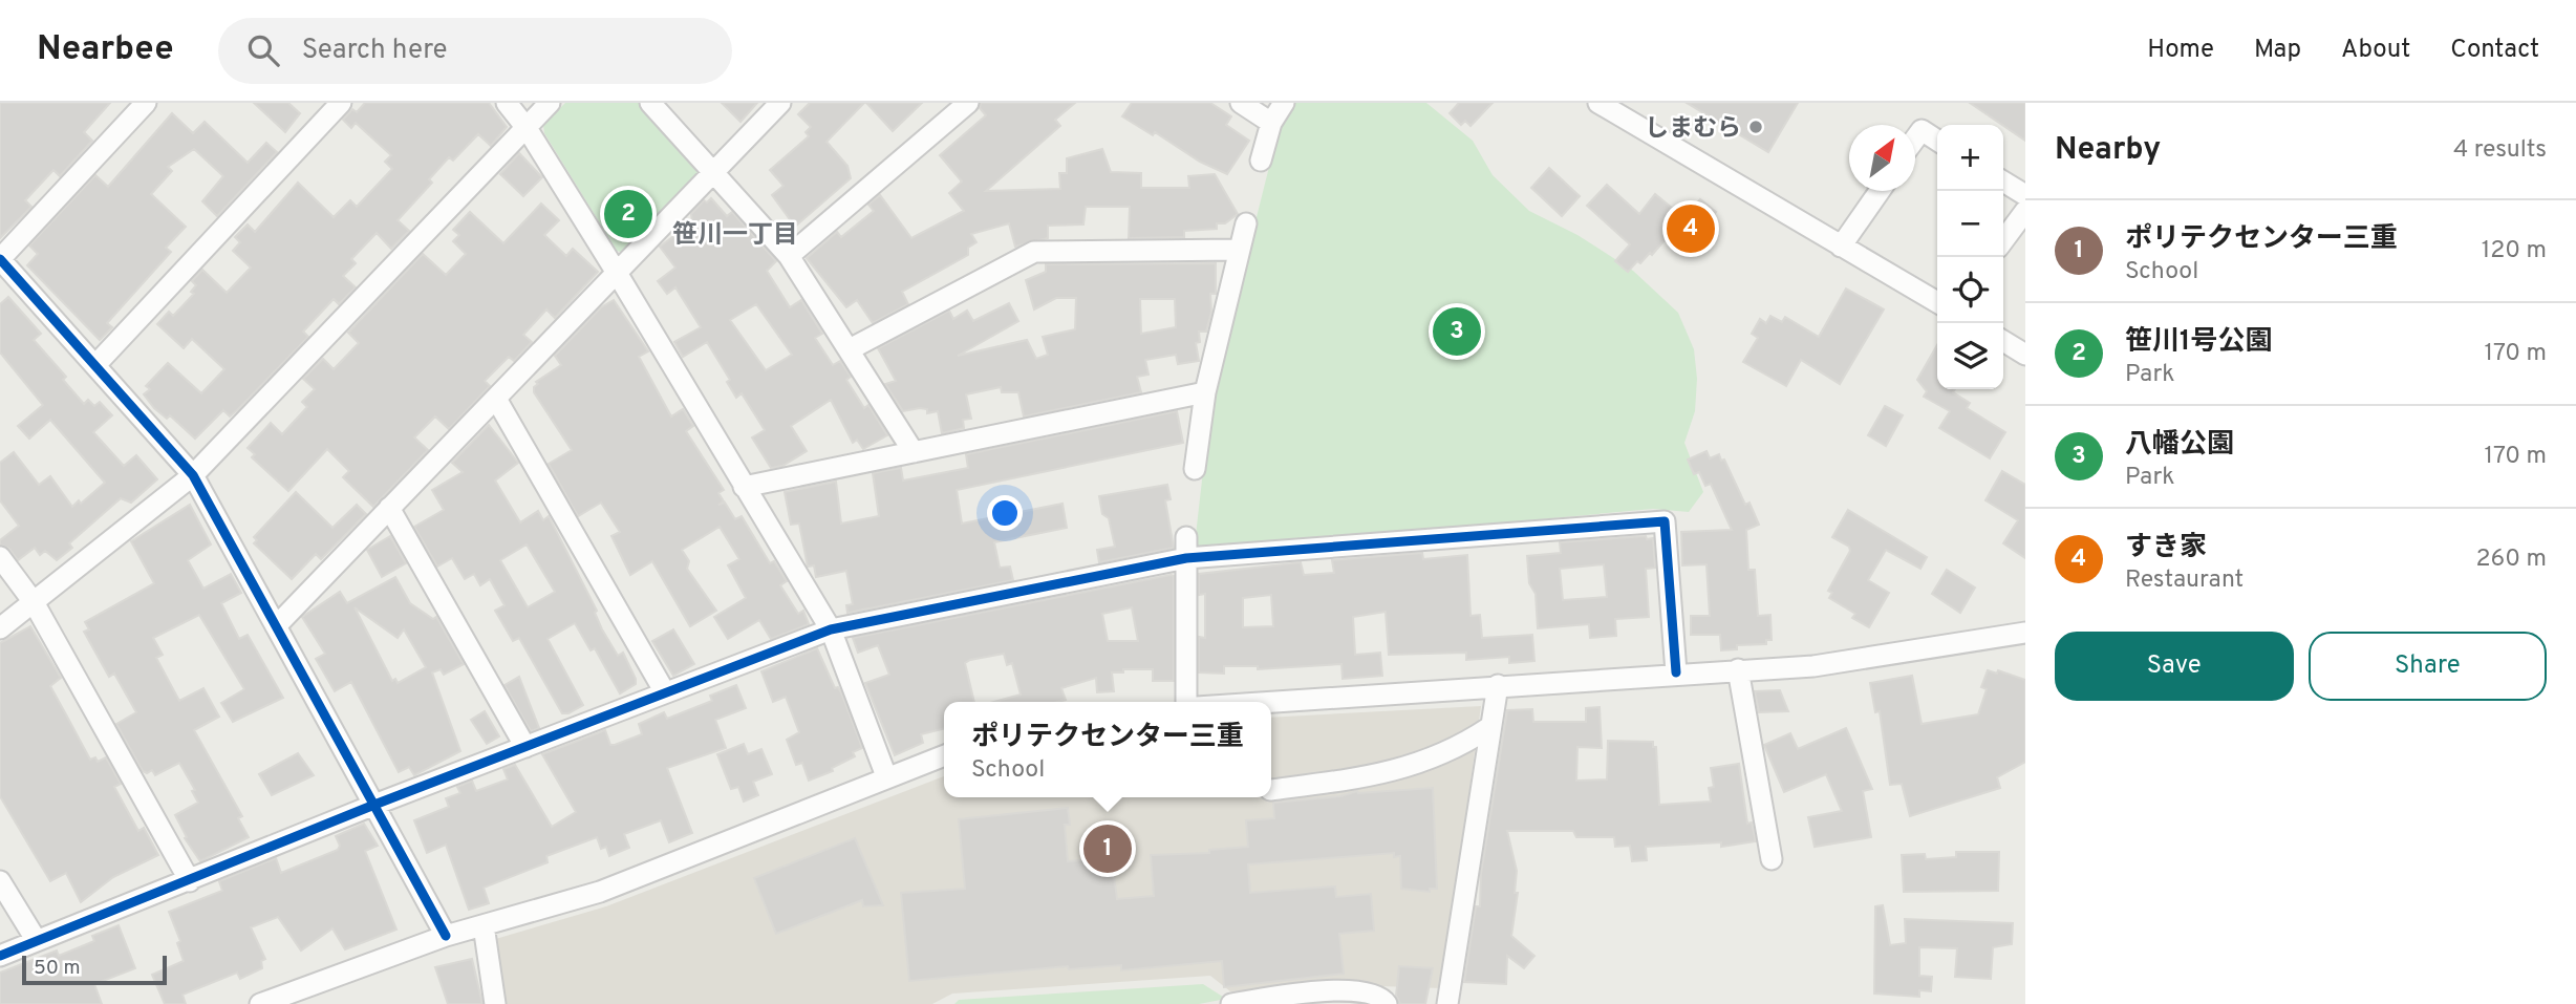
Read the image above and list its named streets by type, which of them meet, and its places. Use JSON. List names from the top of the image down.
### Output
{
  "districts": ["笹川一丁目"],
  "places": ["しまむら"],
  "scale_bar": "50 m",
  "north": "top right",
  "page": {
    "header": "Nearbee",
    "search": "Search here",
    "nav": [
      "Home",
      "Map",
      "About",
      "Contact"
    ],
    "heading": ["Nearby", "4 results"],
    "map_buttons": ["+", "−"],
    "pins": [
      "2",
      "4",
      "3",
      "1"
    ],
    "list": [
      {
        "mark": "1",
        "name": "ポリテクセンター三重",
        "note": "School",
        "value": "120 m"
      },
      {
        "mark": "2",
        "name": "笹川1号公園",
        "note": "Park",
        "value": "170 m"
      },
      {
        "mark": "3",
        "name": "八幡公園",
        "note": "Park",
        "value": "170 m"
      },
      {
        "mark": "4",
        "name": "すき家",
        "note": "Restaurant",
        "value": "260 m"
      }
    ],
    "buttons": ["Save", "Share"],
    "popup": ["ポリテクセンター三重", "School"],
    "scale": "50 m"
  }
}
